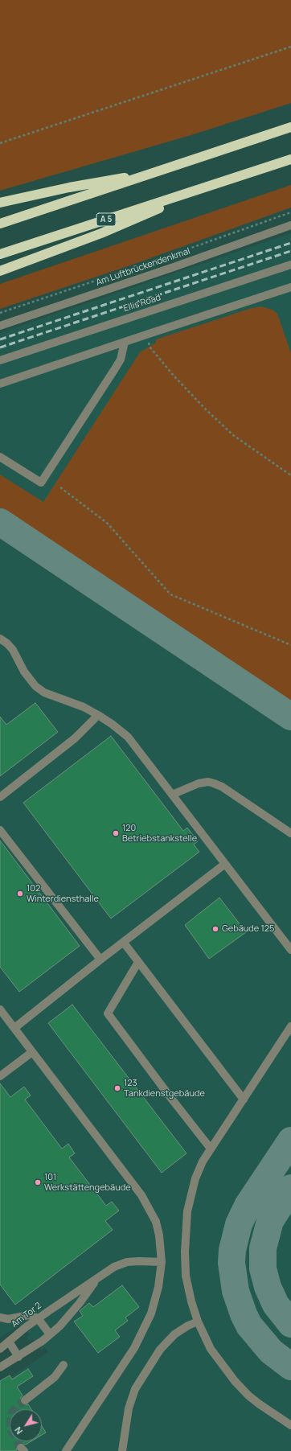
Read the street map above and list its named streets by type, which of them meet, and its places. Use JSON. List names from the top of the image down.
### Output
{
  "streets": {
    "highway": ["A 5"],
    "street": ["Am Luftbrückendenkmal", "Ellis Road", "Am Tor 2"]
  },
  "places": [
    "120 Betriebstankstelle",
    "102 Winterdiensthalle",
    "Gebäude 125",
    "123 Tankdienstgebäude",
    "101 Werkstättengebäude"
  ],
  "north": "bottom left"
}
